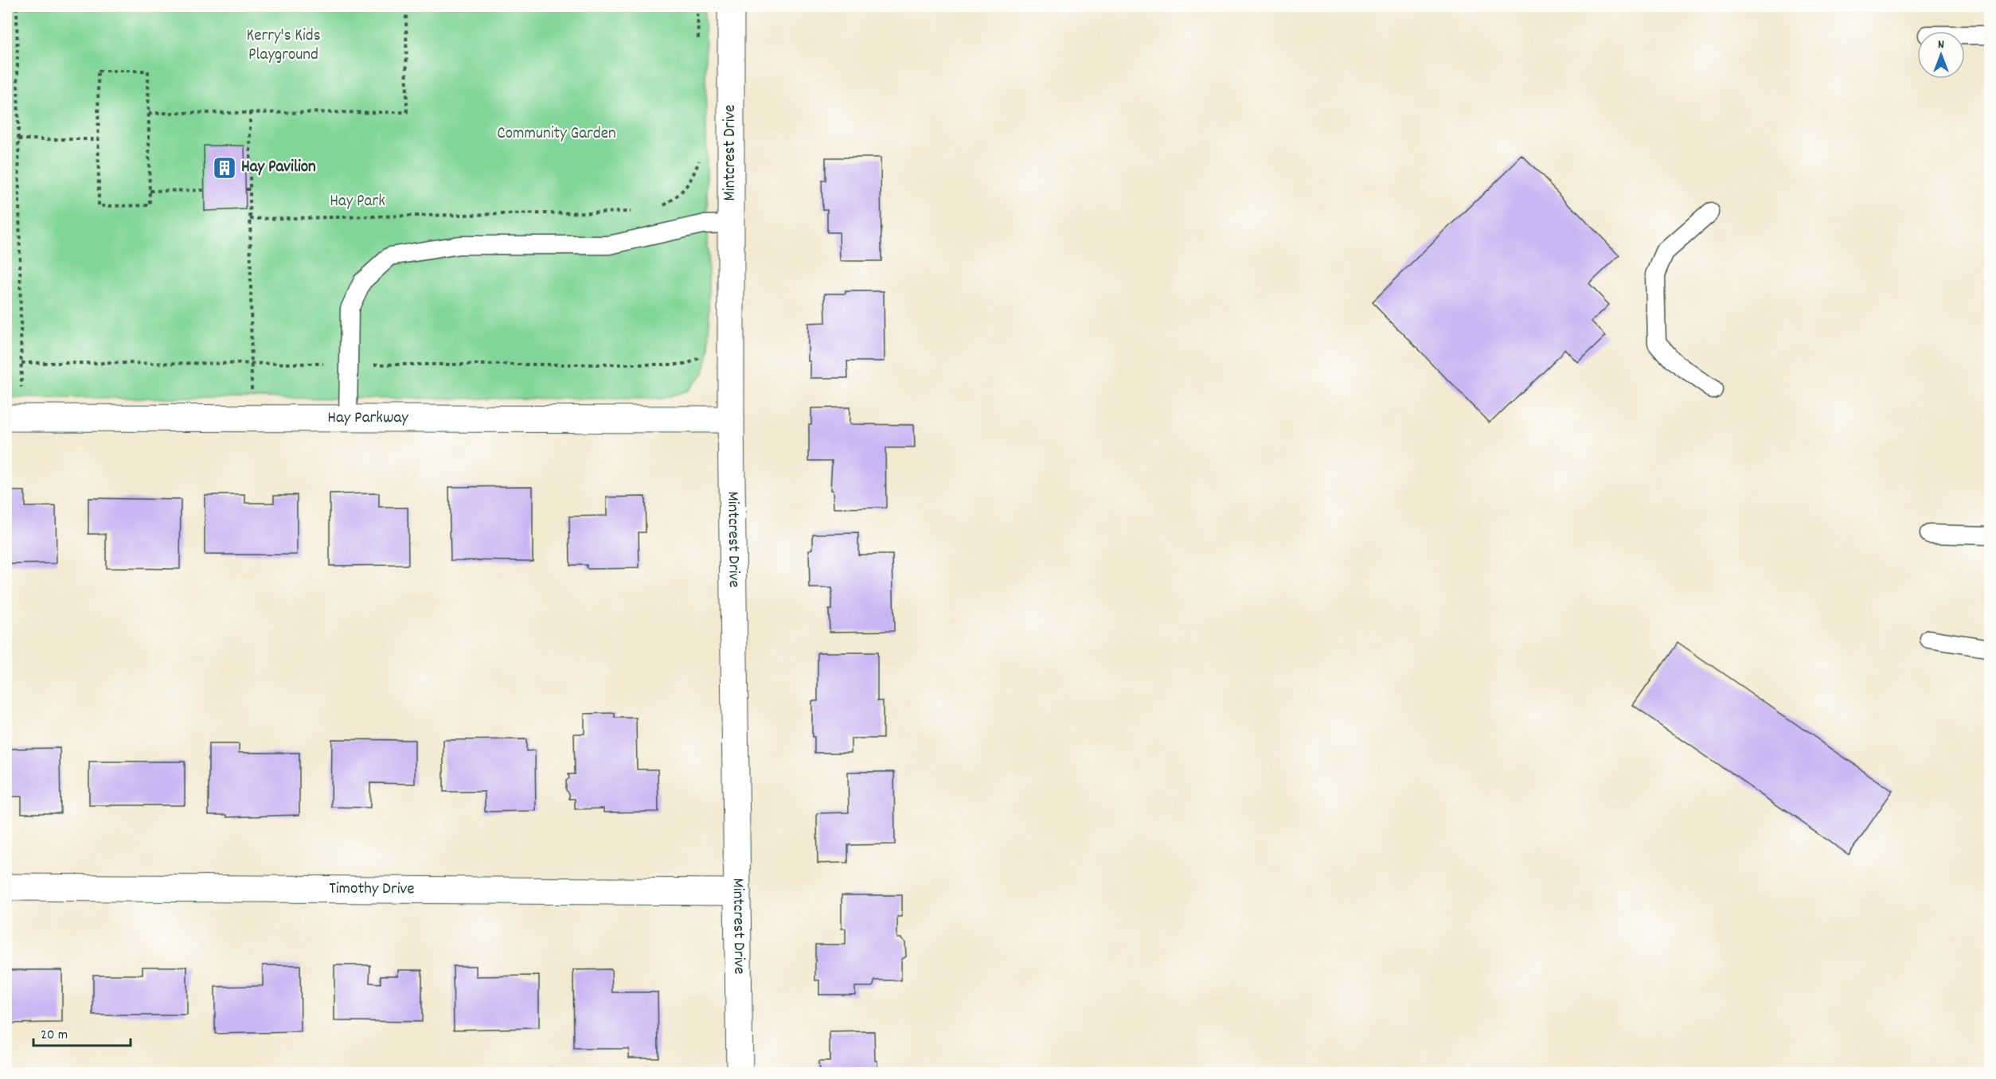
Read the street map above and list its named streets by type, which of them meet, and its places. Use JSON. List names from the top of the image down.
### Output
{
  "streets": {
    "street": ["Mintcrest Drive", "Hay Parkway", "Timothy Drive"]
  },
  "crossings": [
    ["Mintcrest Drive", "Hay Parkway"],
    ["Mintcrest Drive", "Timothy Drive"]
  ],
  "parks": ["Kerry's Kids Playground", "Community Garden", "Hay Park"],
  "places": {
    "building": ["Hay Pavilion"]
  },
  "scale_bar": "20 m",
  "north": "top"
}
